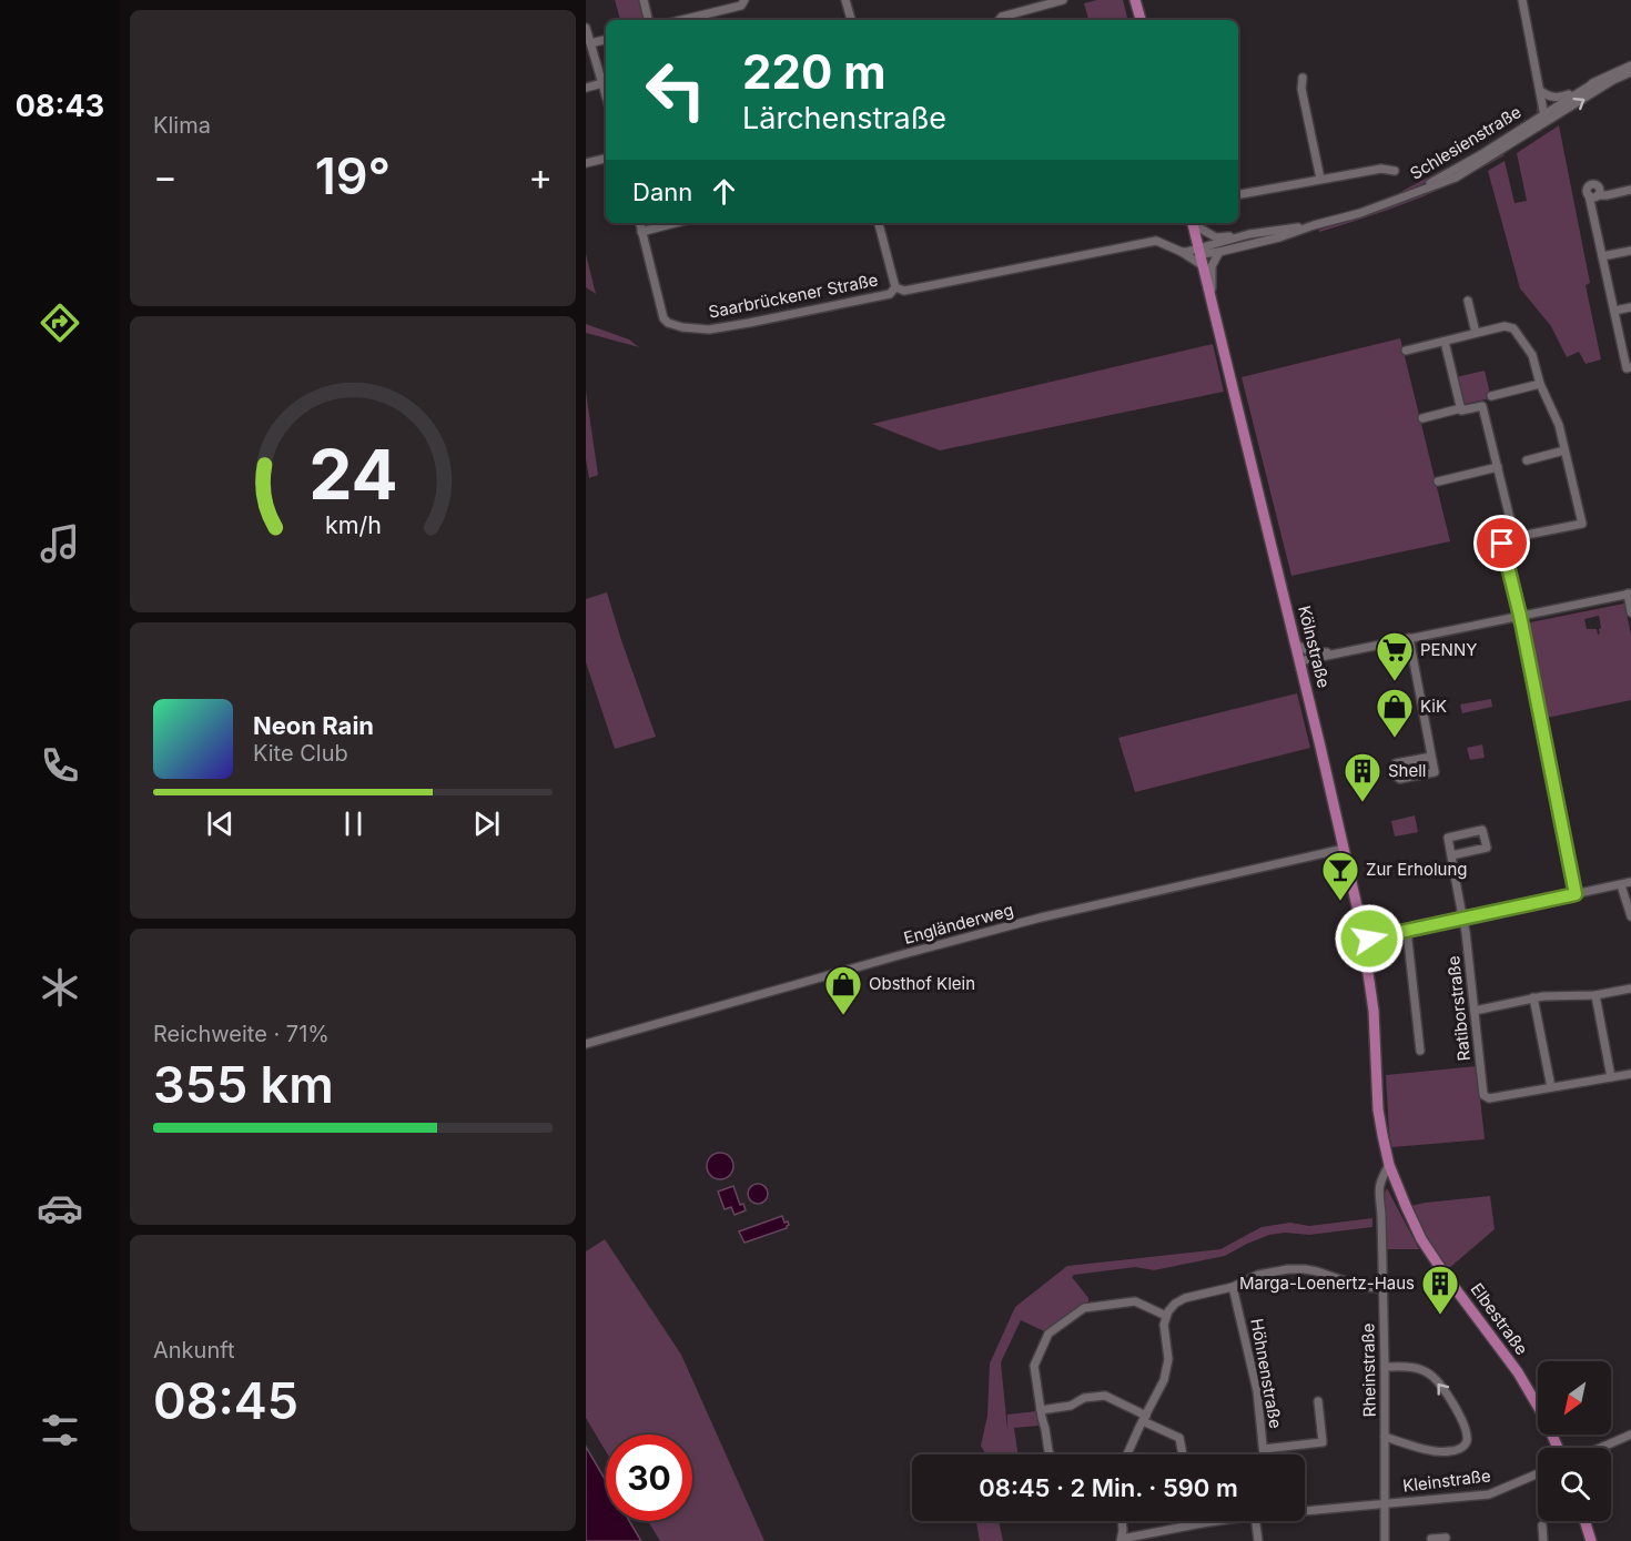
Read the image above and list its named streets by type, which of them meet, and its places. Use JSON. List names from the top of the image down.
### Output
{
  "streets": {
    "main road": ["Kölnstraße", "Elbestraße"],
    "street": [
      "Schlesienstraße",
      "Saarbrückener Straße",
      "Engländerweg",
      "Ratiborstraße",
      "Rheinstraße",
      "Höhnenstraße",
      "Kleinstraße"
    ]
  },
  "crossings": [
    ["Schlesienstraße", "Saarbrückener Straße"],
    ["Schlesienstraße", "Kölnstraße"],
    ["Saarbrückener Straße", "Kölnstraße"],
    ["Kölnstraße", "Engländerweg"],
    ["Kölnstraße", "Elbestraße"],
    ["Elbestraße", "Rheinstraße"],
    ["Rheinstraße", "Kleinstraße"]
  ],
  "places": {
    "supermarket": ["PENNY"],
    "shop": ["KiK", "Obsthof Klein"],
    "building": ["Shell", "Marga-Loenertz-Haus"],
    "bar": ["Zur Erholung"]
  },
  "north": "bottom left",
  "page": {
    "tabs": "08:43",
    "tile": [
      "Klima",
      ["Reichweite · 71%", "355 km"],
      ["Ankunft", "08:45"]
    ],
    "turn": ["220 m", "Lärchenstraße"],
    "heat": ["−", "19°", "+"],
    "then": "Dann",
    "song": ["Neon Rain", "Kite Club"],
    "limit": "30",
    "trip": "08:45 · 2 Min. · 590 m",
    "gauge": ["24", "km/h"]
  }
}
